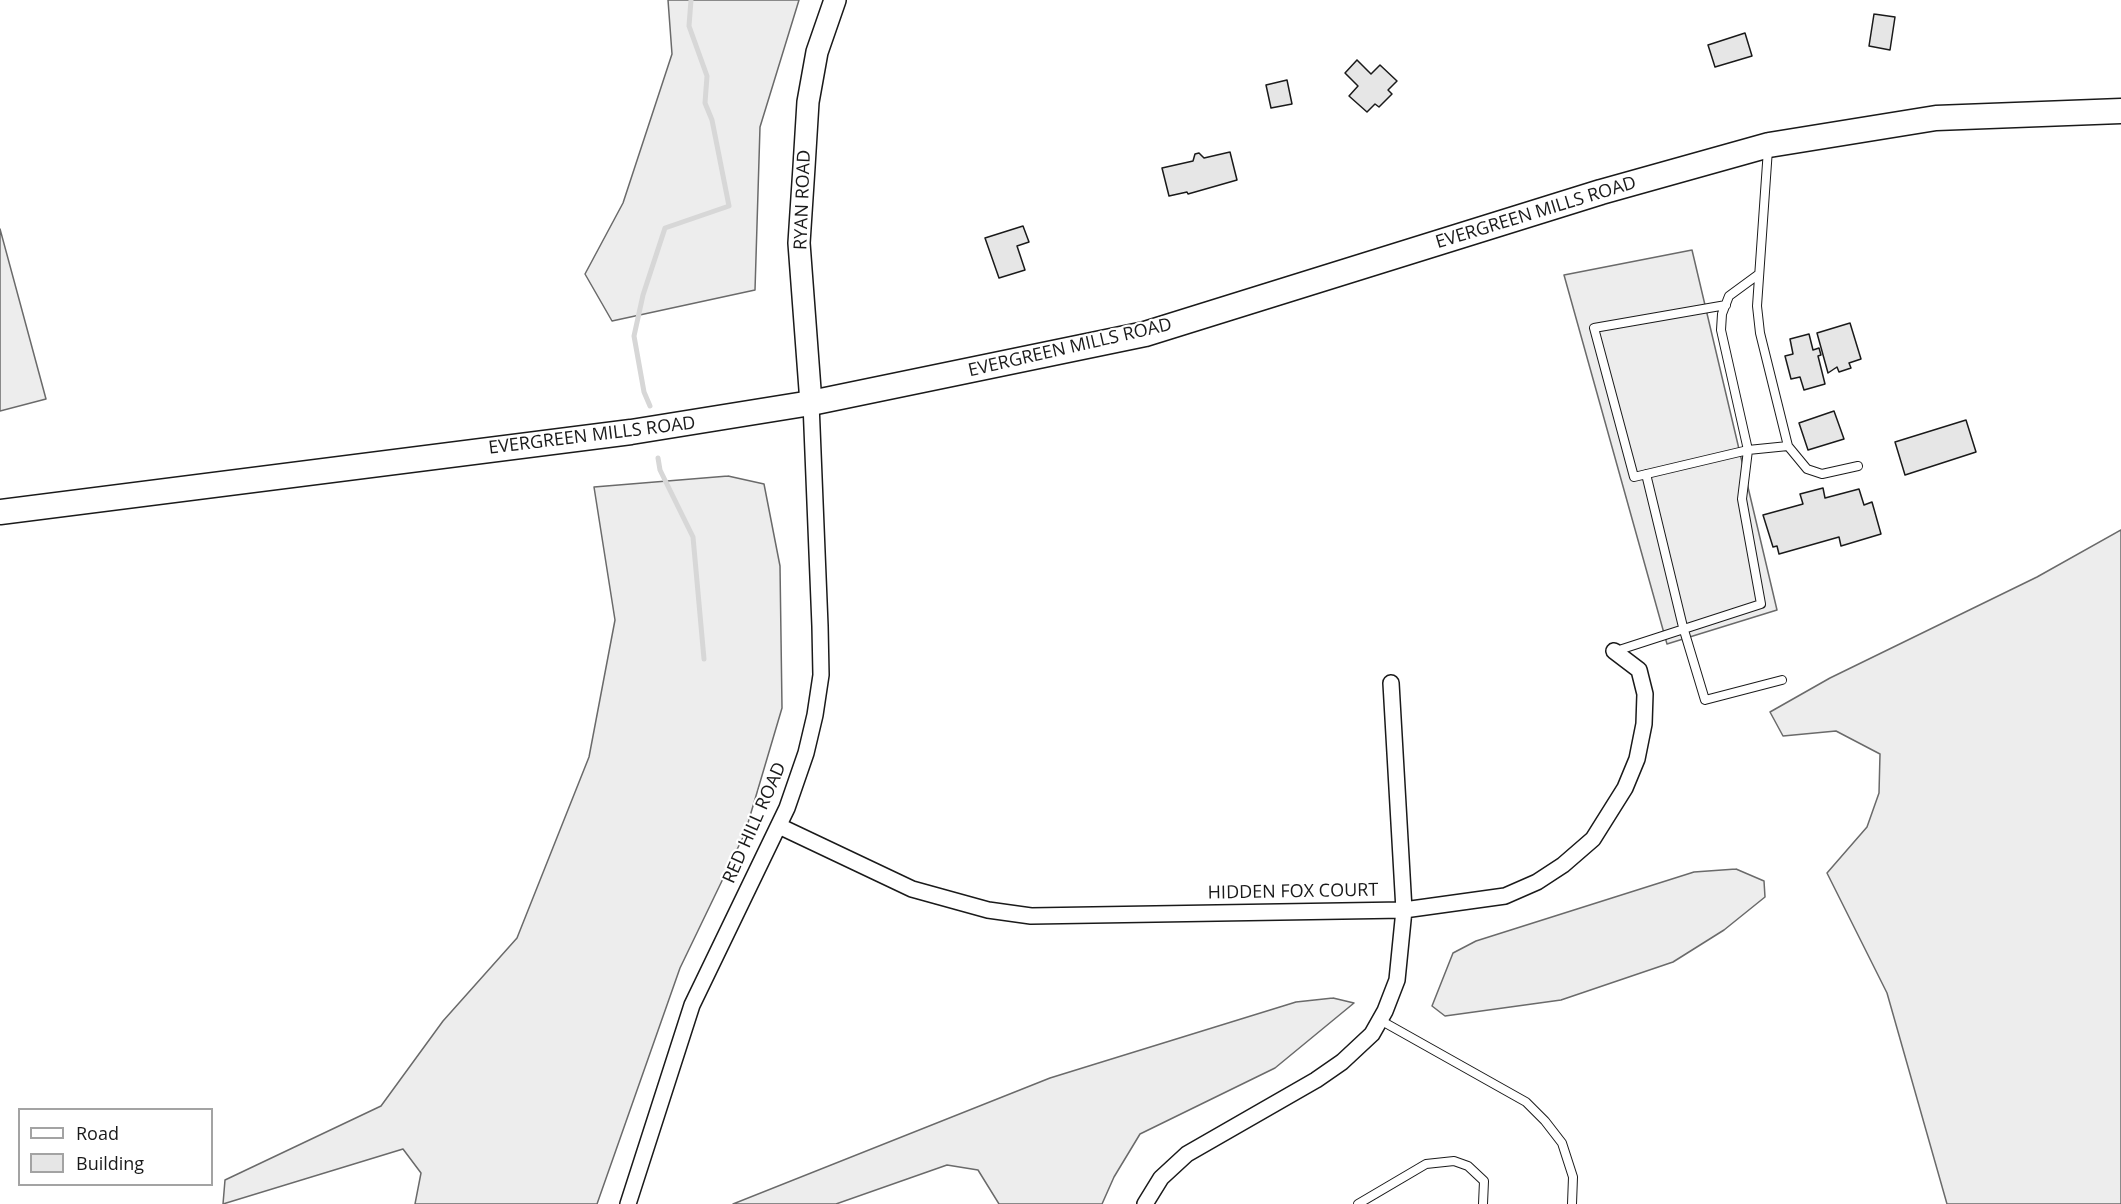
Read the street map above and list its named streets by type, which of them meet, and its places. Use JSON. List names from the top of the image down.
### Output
{
  "streets": {
    "main road": ["RYAN ROAD", "EVERGREEN MILLS ROAD"],
    "street": ["RED HILL ROAD", "HIDDEN FOX COURT"]
  },
  "crossings": [
    ["RYAN ROAD", "EVERGREEN MILLS ROAD"],
    ["RYAN ROAD", "RED HILL ROAD"],
    ["EVERGREEN MILLS ROAD", "RED HILL ROAD"],
    ["RED HILL ROAD", "HIDDEN FOX COURT"]
  ],
  "legend": ["Road", "Building"]
}
